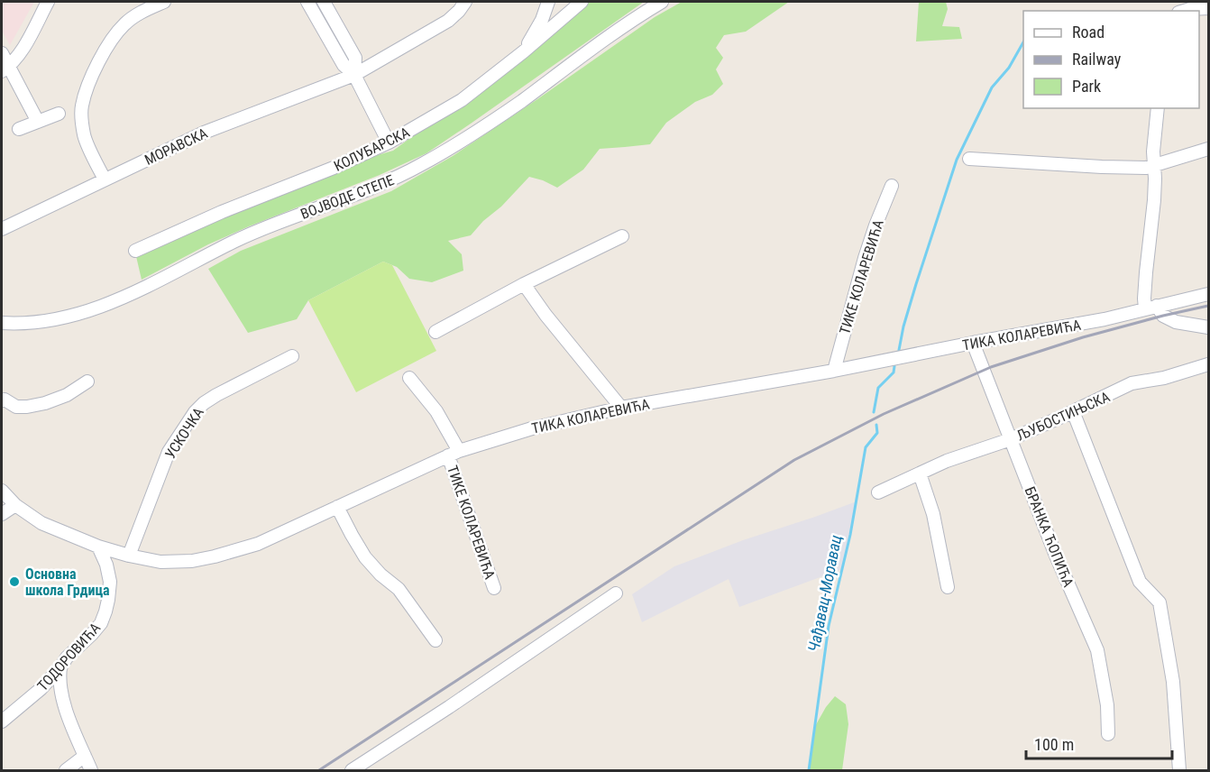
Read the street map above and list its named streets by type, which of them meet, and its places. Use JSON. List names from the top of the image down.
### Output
{
  "streets": {
    "street": [
      "МОРАВСКА",
      "КОЛУБАРСКА",
      "ВОЈВОДЕ СТЕПЕ",
      "ТИКЕ КОЛАРЕВИЋА",
      "ТИКА КОЛАРЕВИЋА",
      "ЉУБОСТИЊСКА",
      "УСКОЧКА",
      "БРАНКА ЋОПИЋА",
      "ТОДОРОВИЋА"
    ]
  },
  "crossings": [
    ["ТИКЕ КОЛАРЕВИЋА", "ТИКА КОЛАРЕВИЋА"],
    ["ТИКА КОЛАРЕВИЋА", "УСКОЧКА"],
    ["ТИКА КОЛАРЕВИЋА", "БРАНКА ЋОПИЋА"],
    ["ТИКА КОЛАРЕВИЋА", "ТОДОРОВИЋА"],
    ["ЉУБОСТИЊСКА", "БРАНКА ЋОПИЋА"]
  ],
  "water": ["Чађавац-Моравац"],
  "places": ["Основна школа Грдица"],
  "legend": ["Road", "Railway", "Park"],
  "scale_bar": "100 m"
}
